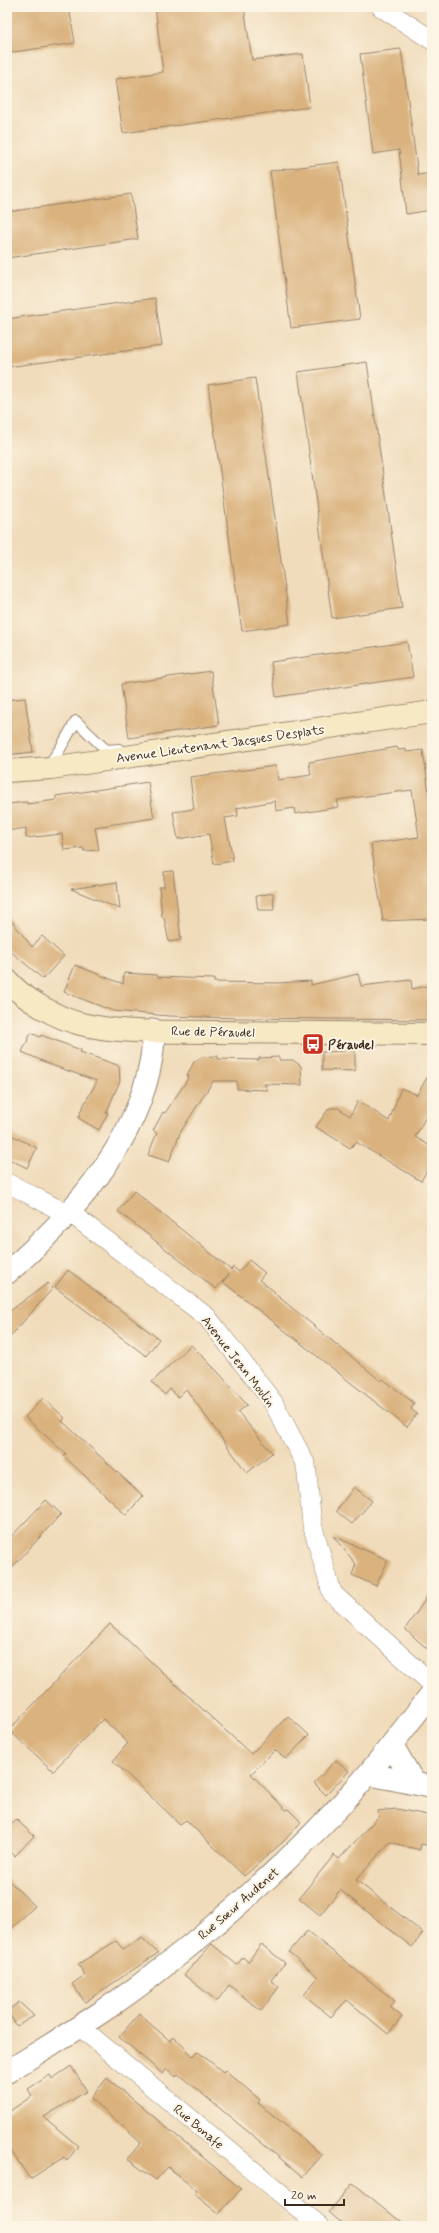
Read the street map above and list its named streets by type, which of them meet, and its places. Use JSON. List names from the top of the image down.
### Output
{
  "streets": {
    "main road": ["Avenue Lieutenant Jacques Desplats", "Rue de Péraudel"],
    "street": ["Avenue Jean Moulin", "Rue Sœur Audenet", "Rue Bonafe"]
  },
  "crossings": [
    ["Rue Sœur Audenet", "Rue Bonafe"]
  ],
  "places": {
    "bus stop": ["Péraudel"]
  },
  "scale_bar": "20 m"
}
